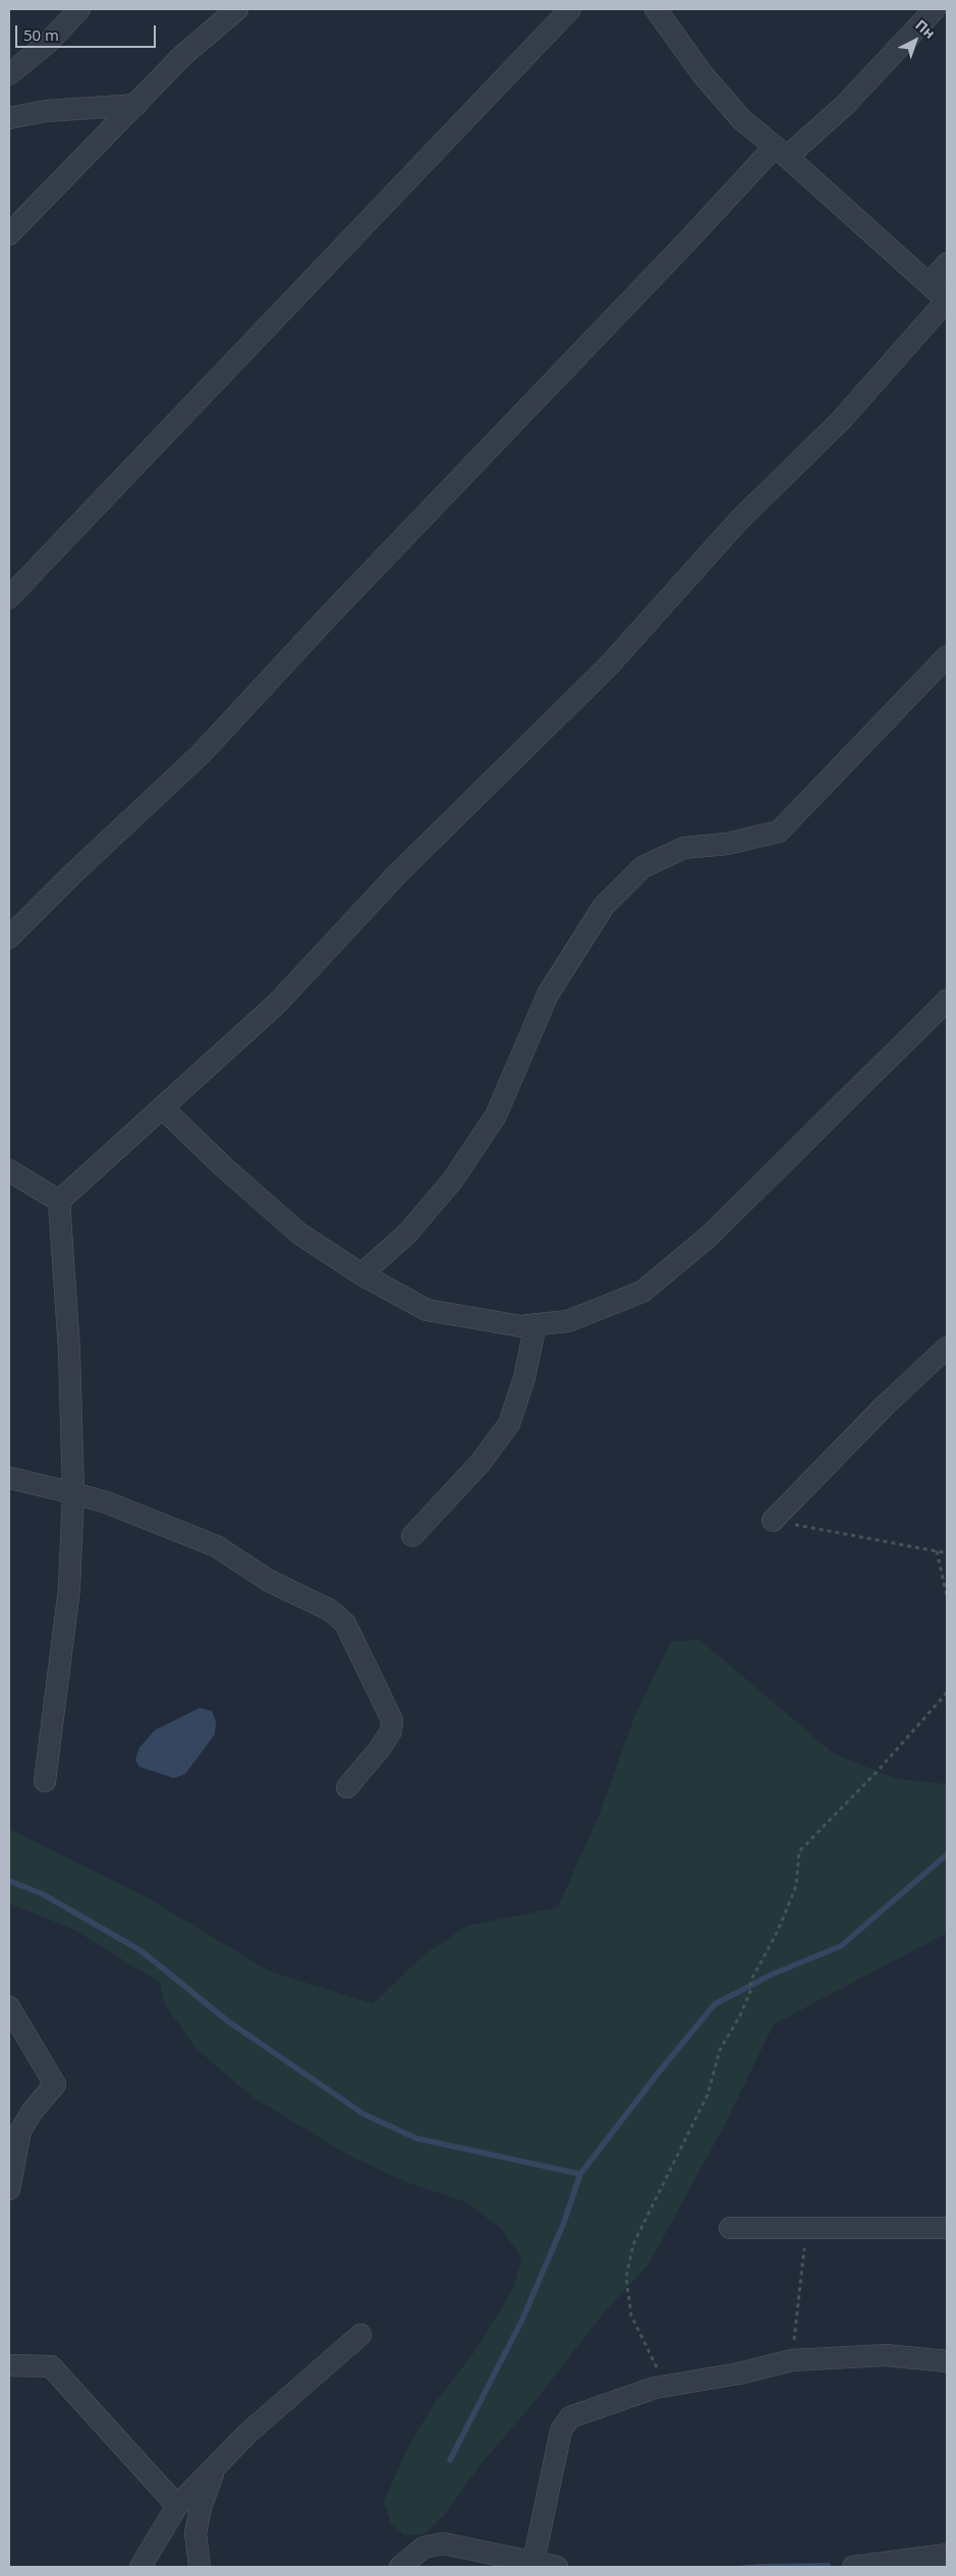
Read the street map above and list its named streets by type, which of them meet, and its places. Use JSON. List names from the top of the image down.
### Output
{
  "scale_bar": "50 m",
  "north": "top right"
}
